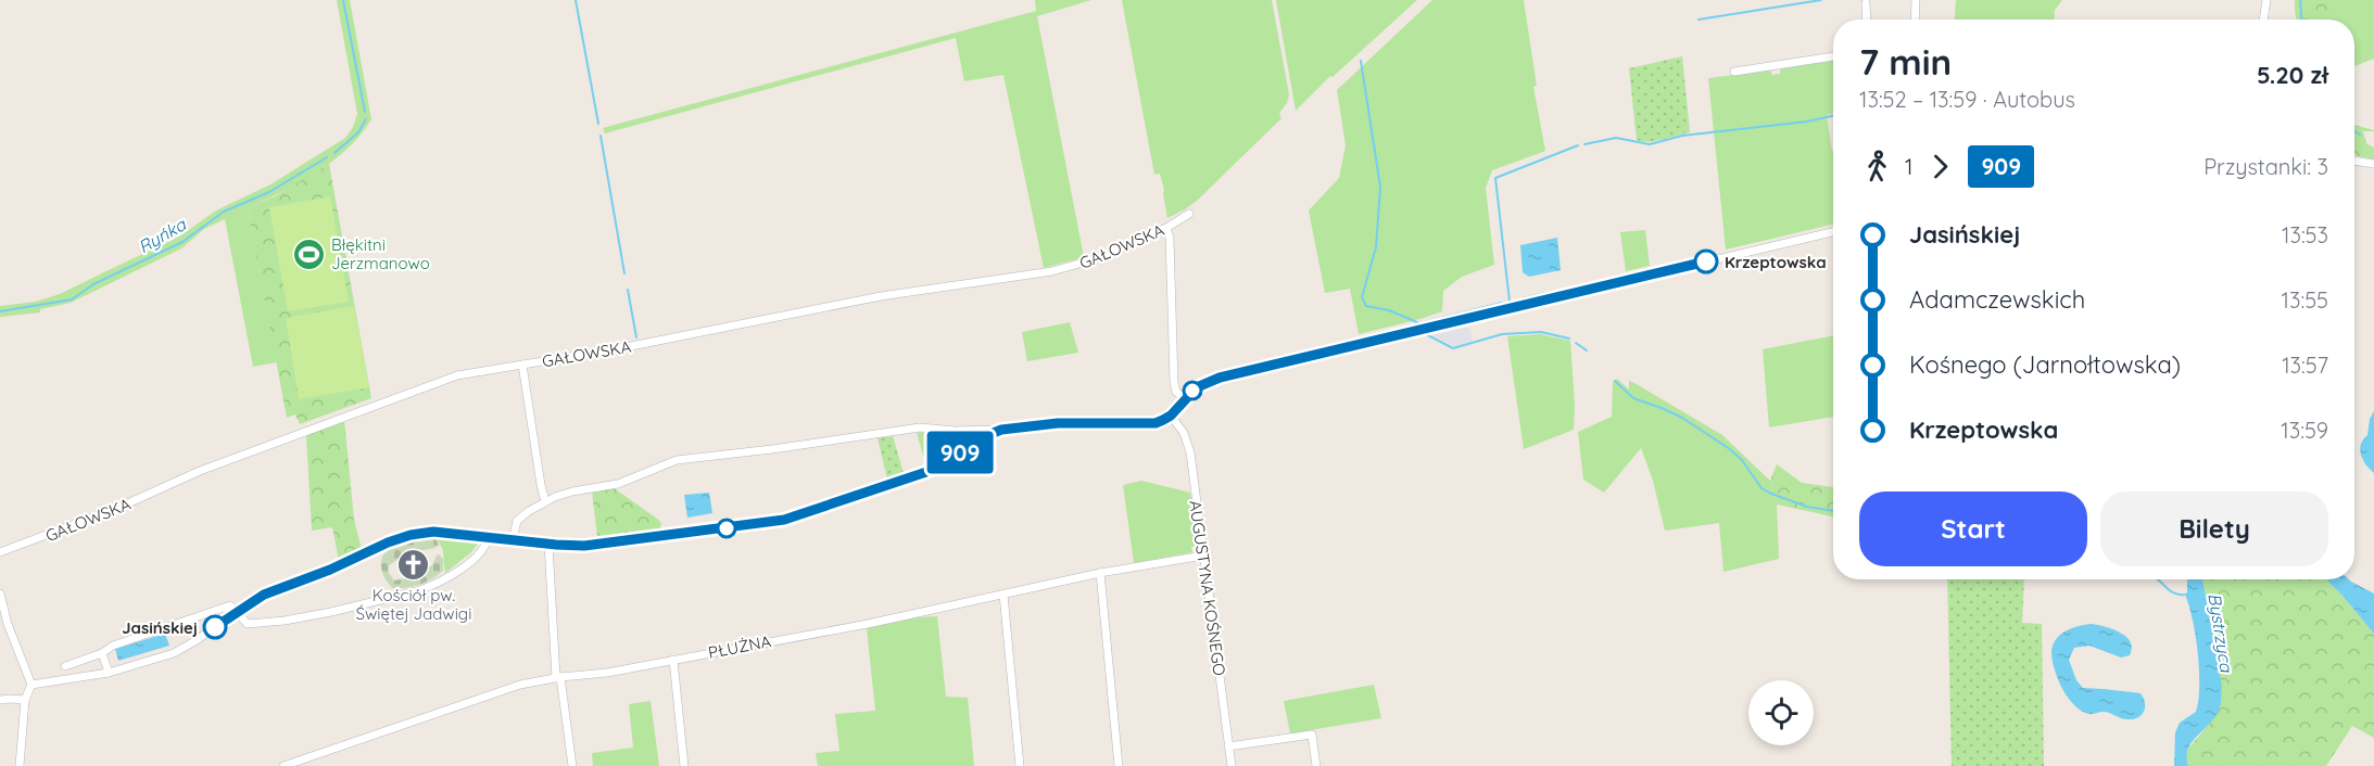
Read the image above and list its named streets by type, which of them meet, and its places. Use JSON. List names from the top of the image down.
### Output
{
  "streets": {
    "street": ["GAŁOWSKA", "AUGUSTYNA KOŚNEGO", "PŁUŻNA"]
  },
  "crossings": [
    ["AUGUSTYNA KOŚNEGO", "PŁUŻNA"]
  ],
  "water": ["Ryńka", "Bystrzyca"],
  "places": {
    "sports": ["Błękitni Jerzmanowo"],
    "other": ["Krzeptowska", "Jasińskiej"],
    "church": ["Kościół pw. Świętej Jadwigi"]
  },
  "lines": ["bus line 909"],
  "page": {
    "on_map": "909",
    "heading": ["7 min", "13:52 – 13:59 · Autobus", "5.20 zł"],
    "legs": ["1", "909", "Przystanki: 3"],
    "list": [
      {
        "name": "Jasińskiej",
        "value": "13:53"
      },
      {
        "name": "Adamczewskich",
        "value": "13:55"
      },
      {
        "name": "Kośnego (Jarnołtowska)",
        "value": "13:57"
      },
      {
        "name": "Krzeptowska",
        "value": "13:59"
      }
    ],
    "buttons": ["Start", "Bilety"]
  }
}
